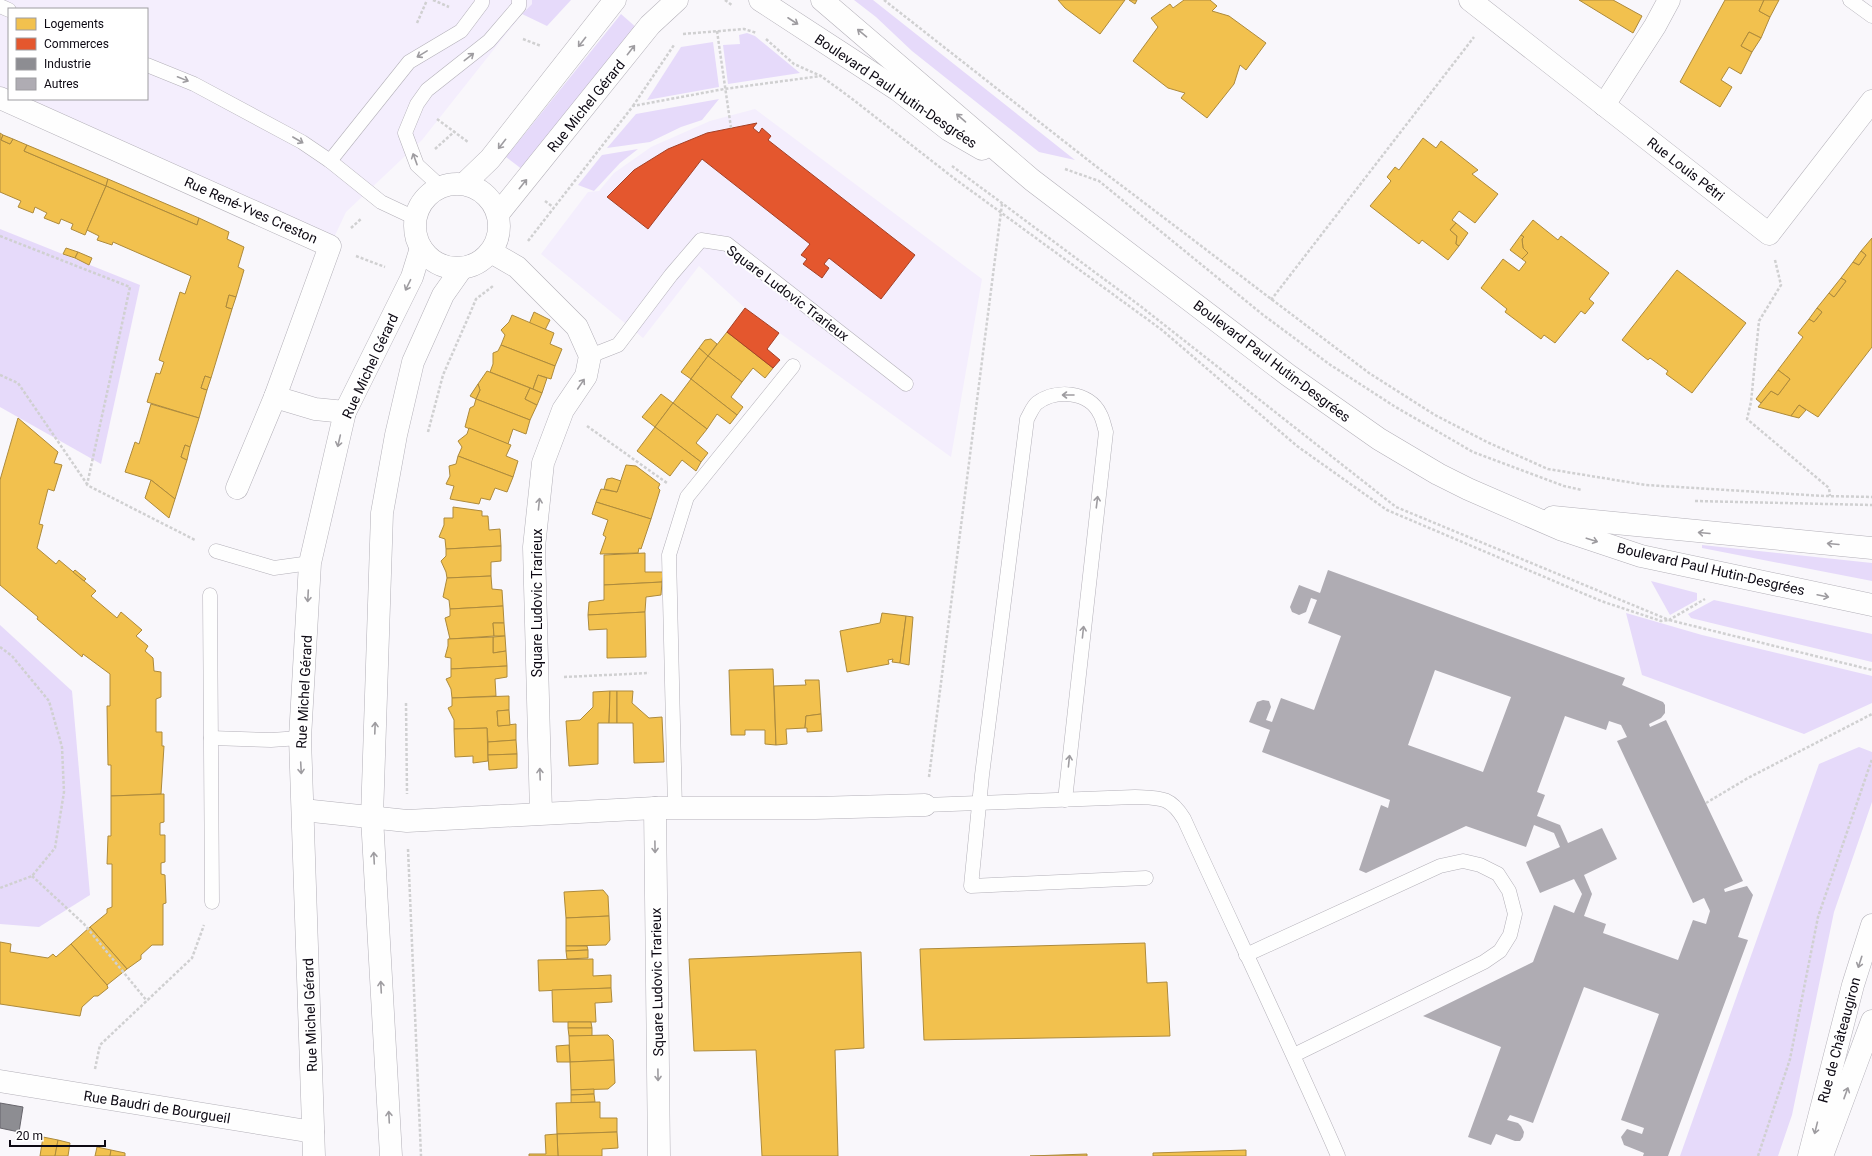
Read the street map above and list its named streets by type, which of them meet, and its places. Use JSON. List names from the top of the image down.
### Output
{
  "streets": {
    "street": [
      "Boulevard Paul Hutin-Desgrées",
      "Rue Michel Gérard",
      "Rue Louis Pétri",
      "Rue René-Yves Creston",
      "Square Ludovic Trarieux",
      "Rue de Châteaugiron",
      "Rue Baudri de Bourgueil"
    ]
  },
  "crossings": [
    ["Rue Michel Gérard", "Rue Baudri de Bourgueil"]
  ],
  "legend": [
    "Logements",
    "Commerces",
    "Industrie",
    "Autres"
  ],
  "scale_bar": "20 m"
}
